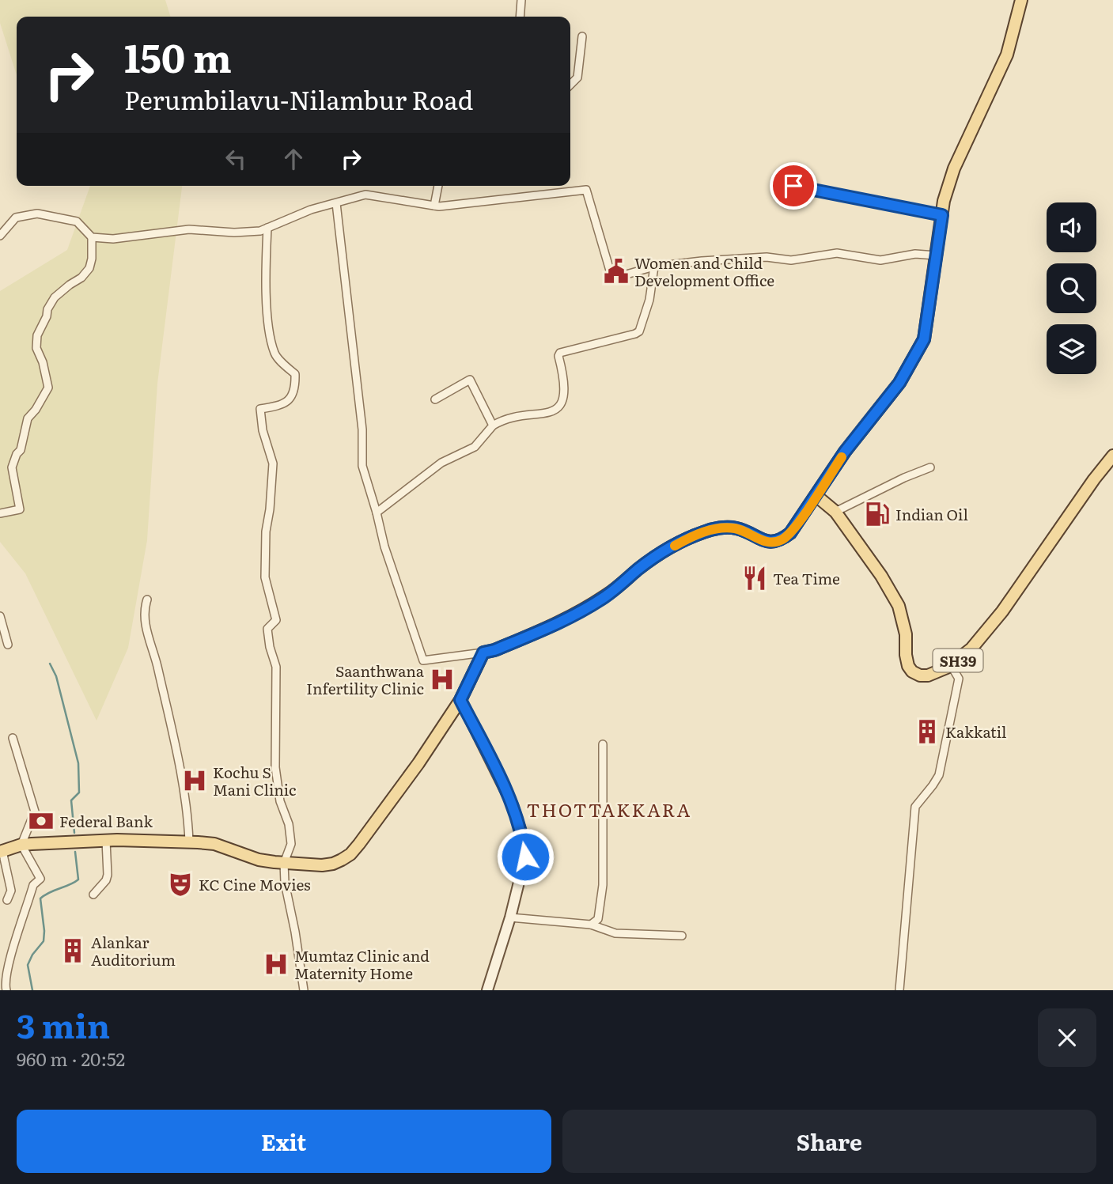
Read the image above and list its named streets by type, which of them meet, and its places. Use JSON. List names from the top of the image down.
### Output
{
  "streets": {
    "main road": ["SH39"]
  },
  "districts": ["THOTTAKKARA"],
  "places": {
    "public building": ["Women and Child Development Office"],
    "fuel station": ["Indian Oil"],
    "restaurant": ["Tea Time"],
    "hospital": ["Saanthwana Infertility Clinic", "Kochu S Mani Clinic", "Mumtaz Clinic and Maternity Home"],
    "building": ["Kakkatil", "Alankar Auditorium"],
    "bank": ["Federal Bank"],
    "theatre": ["KC Cine Movies"]
  },
  "page": {
    "turn": ["150 m", "Perumbilavu-Nilambur Road"],
    "heading": ["3 min", "960 m · 20:52"],
    "buttons": ["Exit", "Share"]
  }
}
